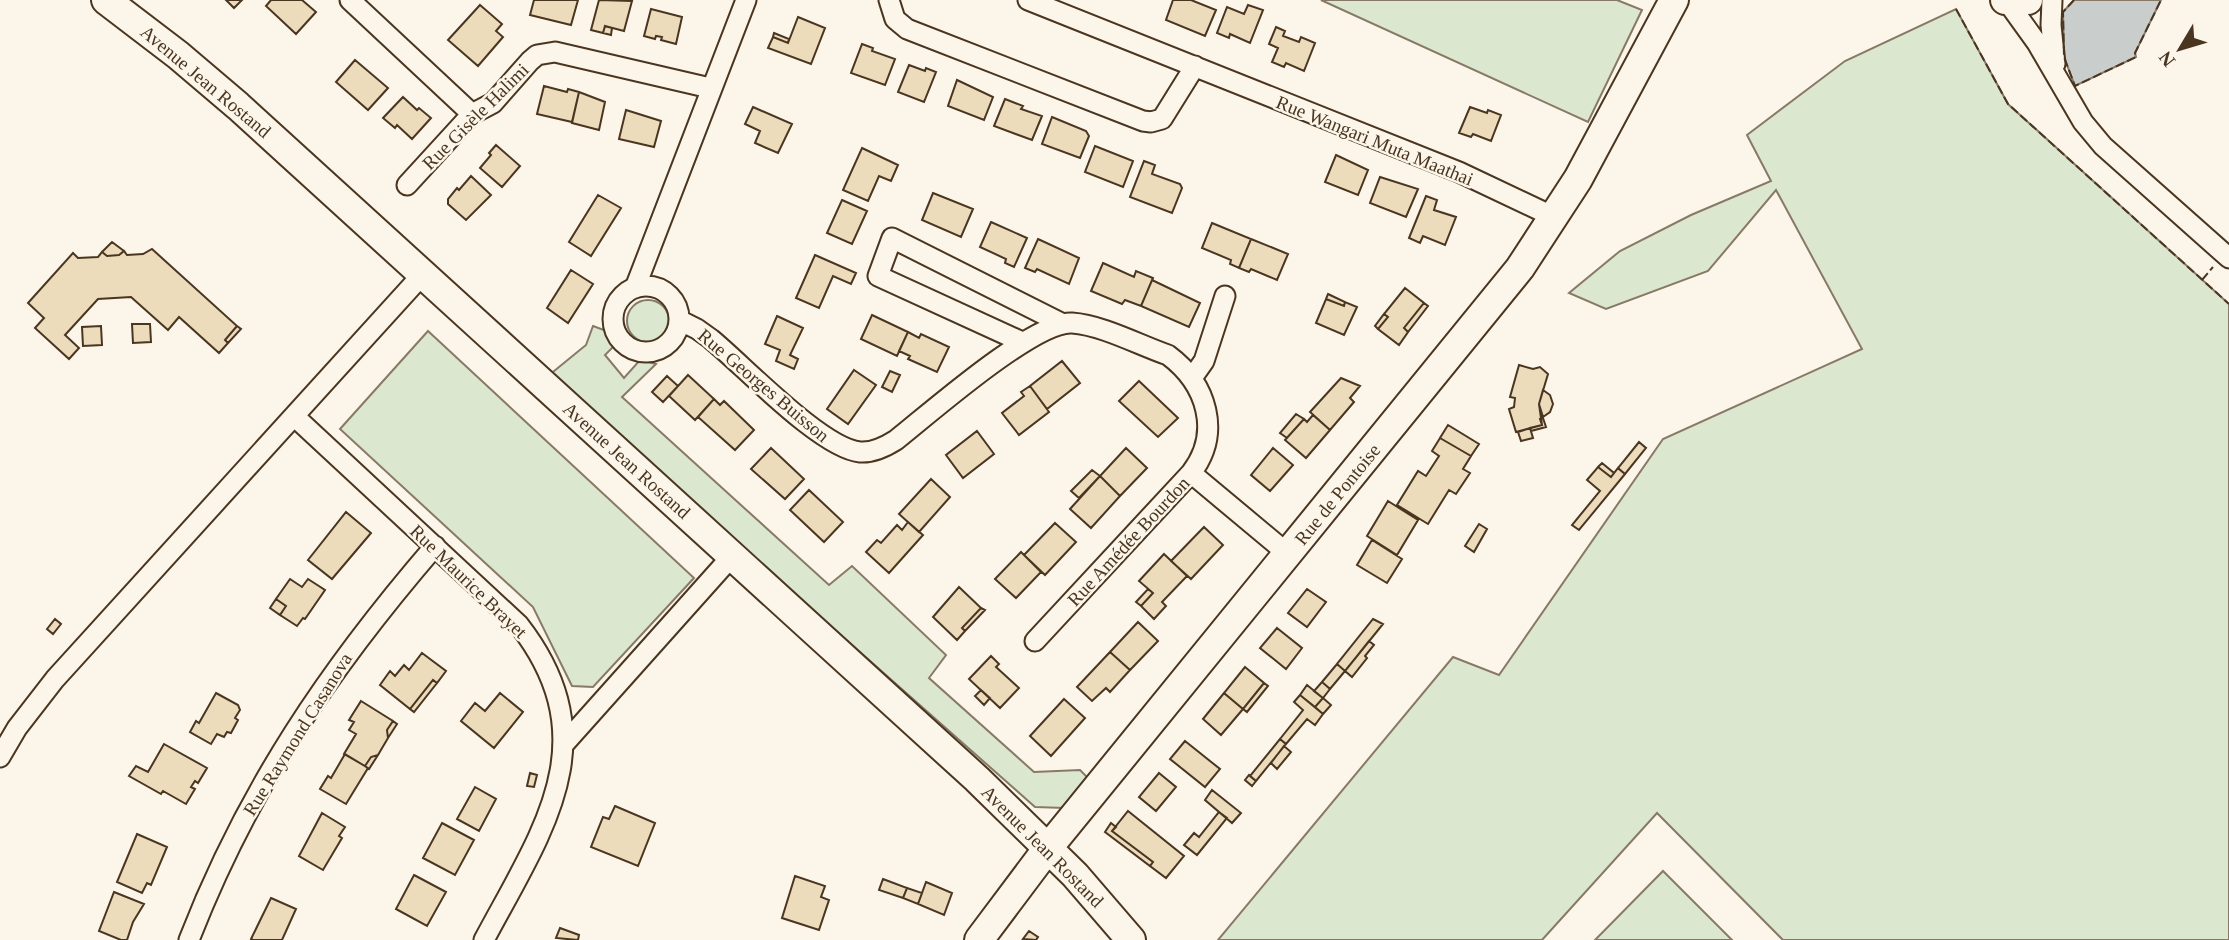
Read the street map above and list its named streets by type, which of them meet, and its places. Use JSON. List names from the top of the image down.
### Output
{
  "streets": {
    "street": [
      "Avenue Jean Rostand",
      "Rue Gisèle Halimi",
      "Rue Wangari Muta Maathai",
      "Rue Georges Buisson",
      "Rue de Pontoise",
      "Rue Amédée Bourdon",
      "Rue Maurice Brayet",
      "Rue Raymond Casanova"
    ]
  },
  "crossings": [
    ["Avenue Jean Rostand", "Rue de Pontoise"],
    ["Rue Gisèle Halimi", "Rue Georges Buisson"],
    ["Rue Wangari Muta Maathai", "Rue de Pontoise"],
    ["Rue Maurice Brayet", "Rue Raymond Casanova"]
  ],
  "north": "bottom left"
}
